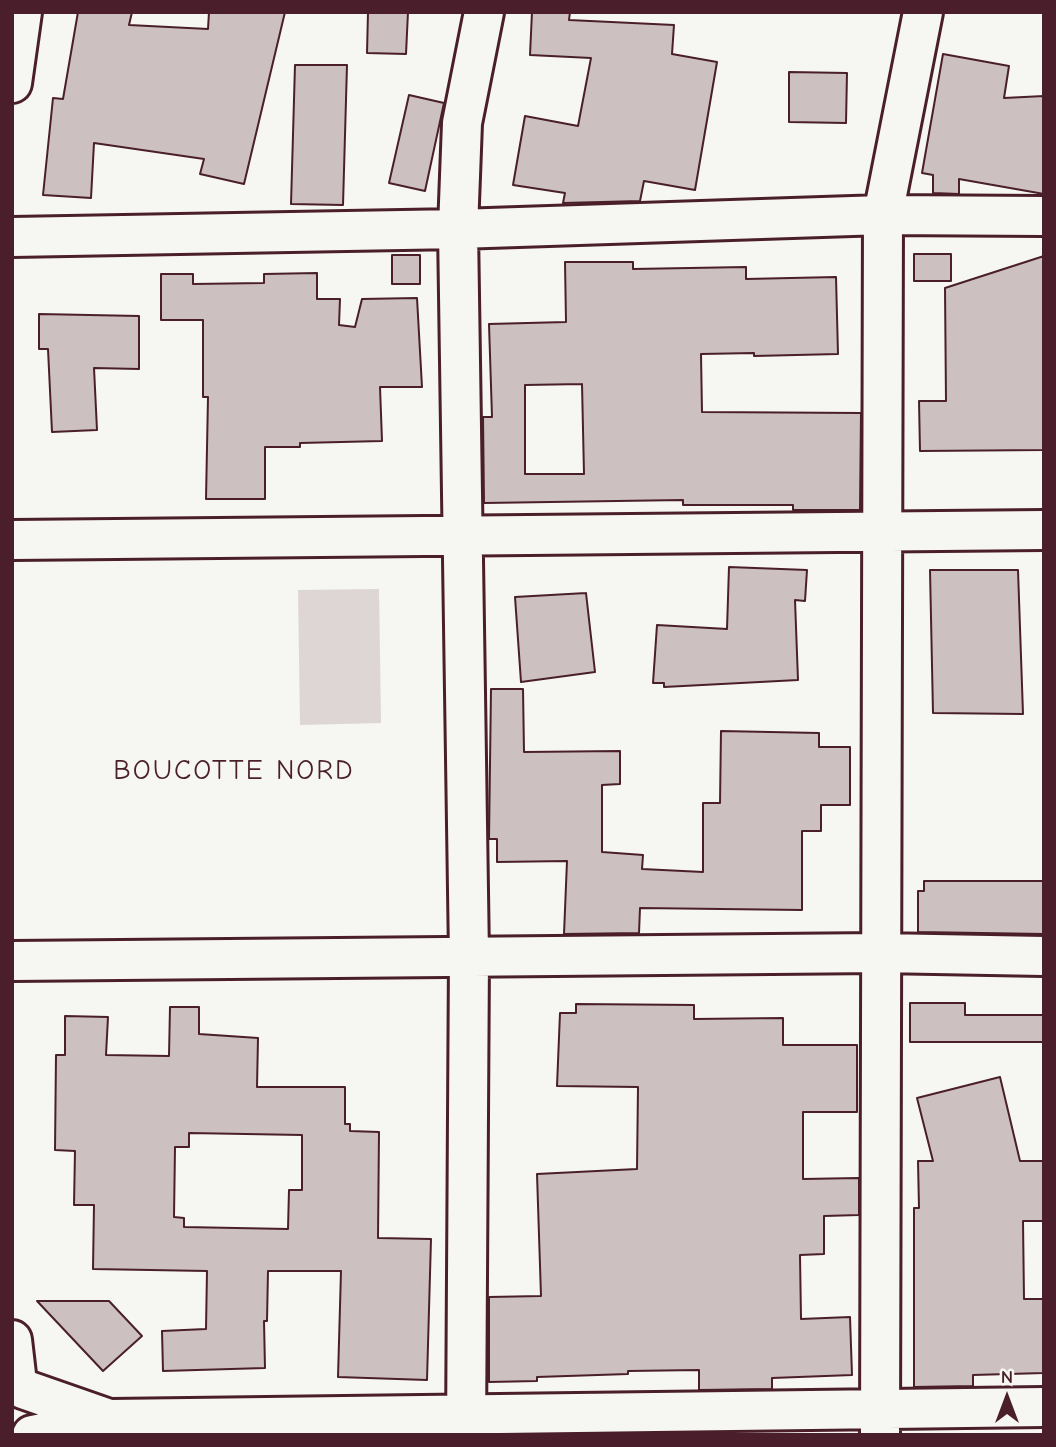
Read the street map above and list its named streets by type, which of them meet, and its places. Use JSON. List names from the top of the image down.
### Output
{
  "districts": ["BOUCOTTE NORD"],
  "north": "top"
}
